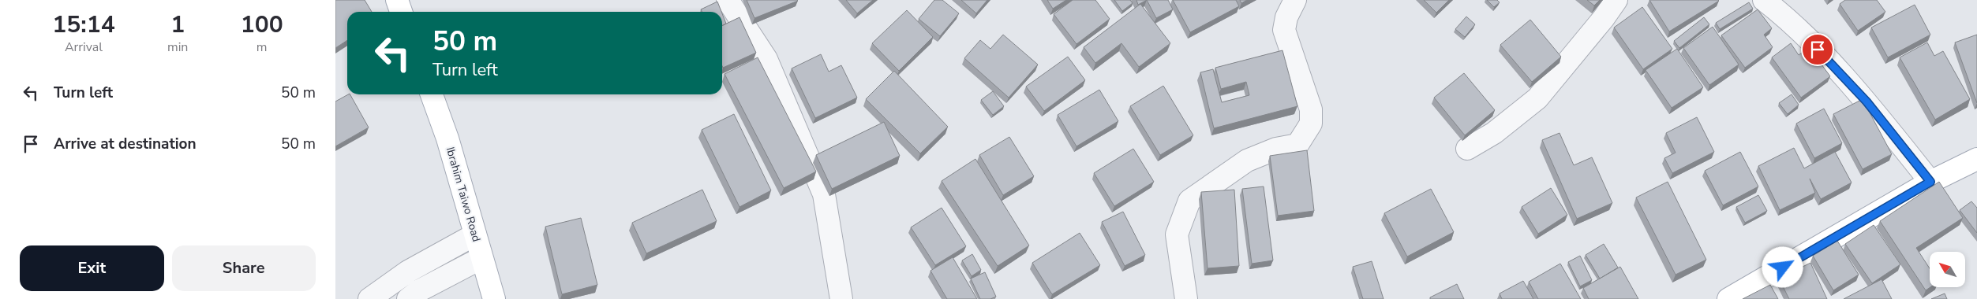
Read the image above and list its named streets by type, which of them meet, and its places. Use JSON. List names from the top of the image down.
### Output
{
  "streets": {
    "main road": ["Ibrahim Taiwo Road"]
  },
  "north": "top left",
  "page": {
    "eta": [
      "15:14",
      "Arrival",
      "1",
      "min",
      "100",
      "m"
    ],
    "turn": ["50 m", "Turn left"],
    "list": [
      {
        "name": "Turn left",
        "value": "50 m"
      },
      {
        "name": "Arrive at destination",
        "value": "50 m"
      }
    ],
    "buttons": ["Exit", "Share"]
  }
}
